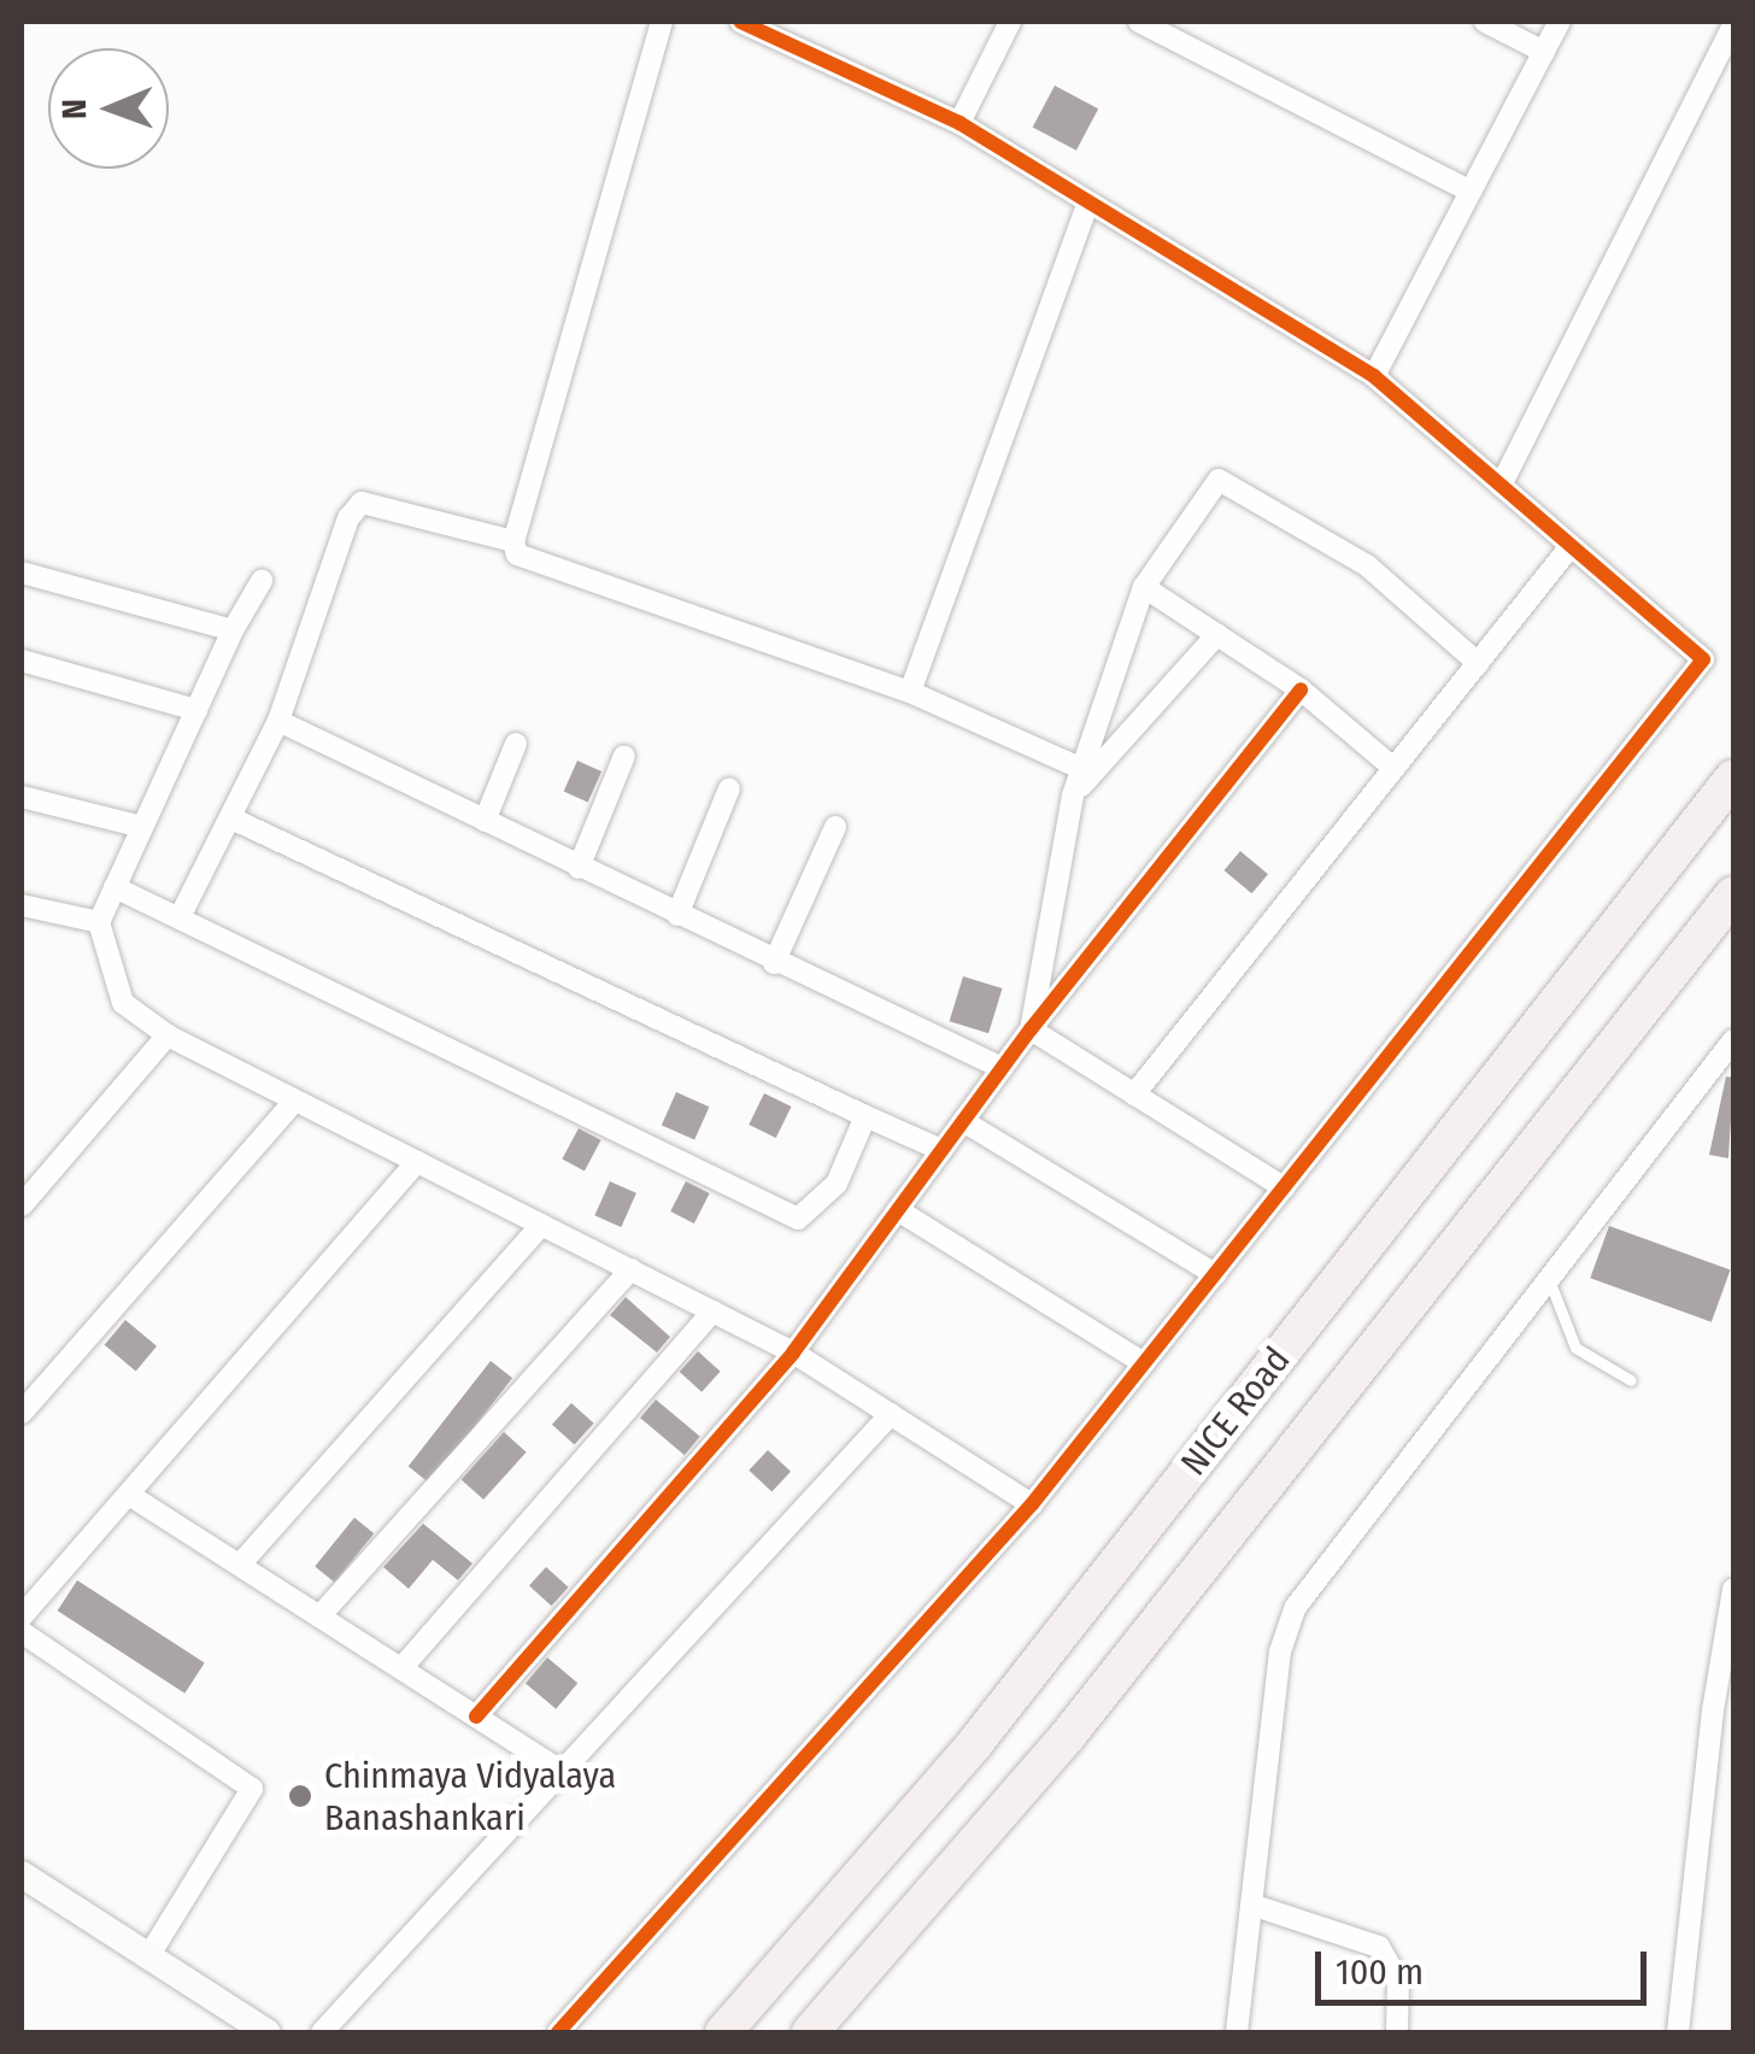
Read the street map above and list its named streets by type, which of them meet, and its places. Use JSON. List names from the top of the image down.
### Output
{
  "streets": {
    "highway": ["NICE Road"]
  },
  "places": ["Chinmaya Vidyalaya Banashankari"],
  "scale_bar": "100 m",
  "north": "left"
}
